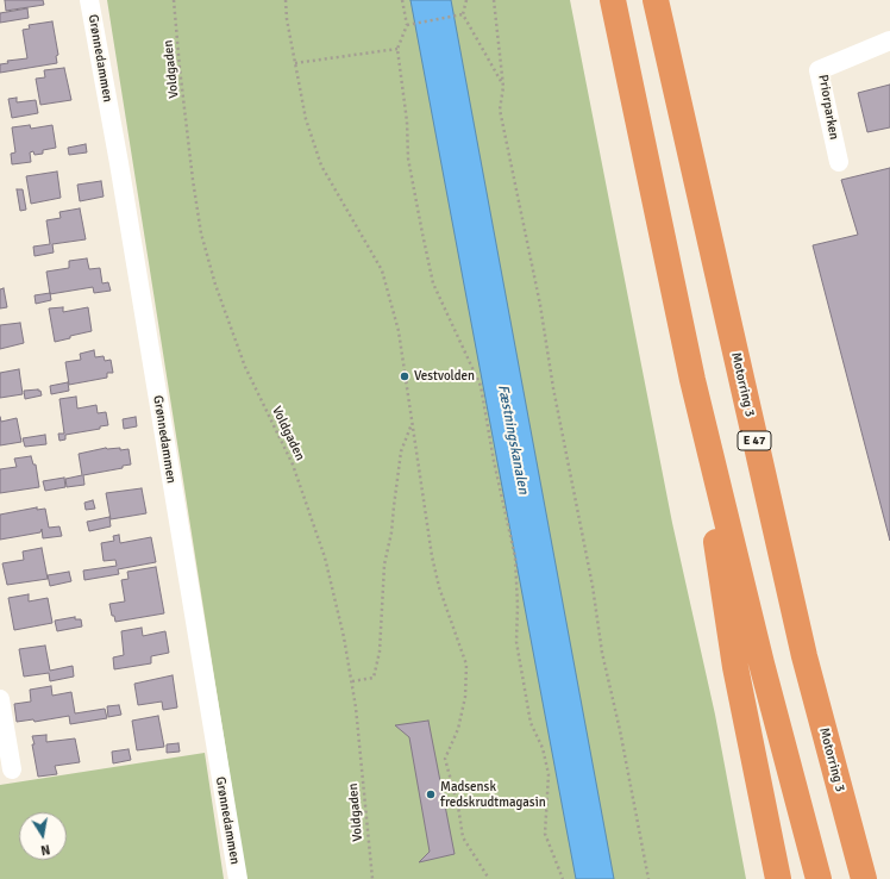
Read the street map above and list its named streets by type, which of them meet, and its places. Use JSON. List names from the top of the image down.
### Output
{
  "streets": {
    "highway": ["Motorring 3", "E 47"],
    "street": ["Grønnedammen", "Priorparken"],
    "path": ["Voldgaden"]
  },
  "water": ["Fæstningskanalen"],
  "places": ["Vestvolden", "Madsensk fredskrudtmagasin"],
  "north": "bottom"
}
